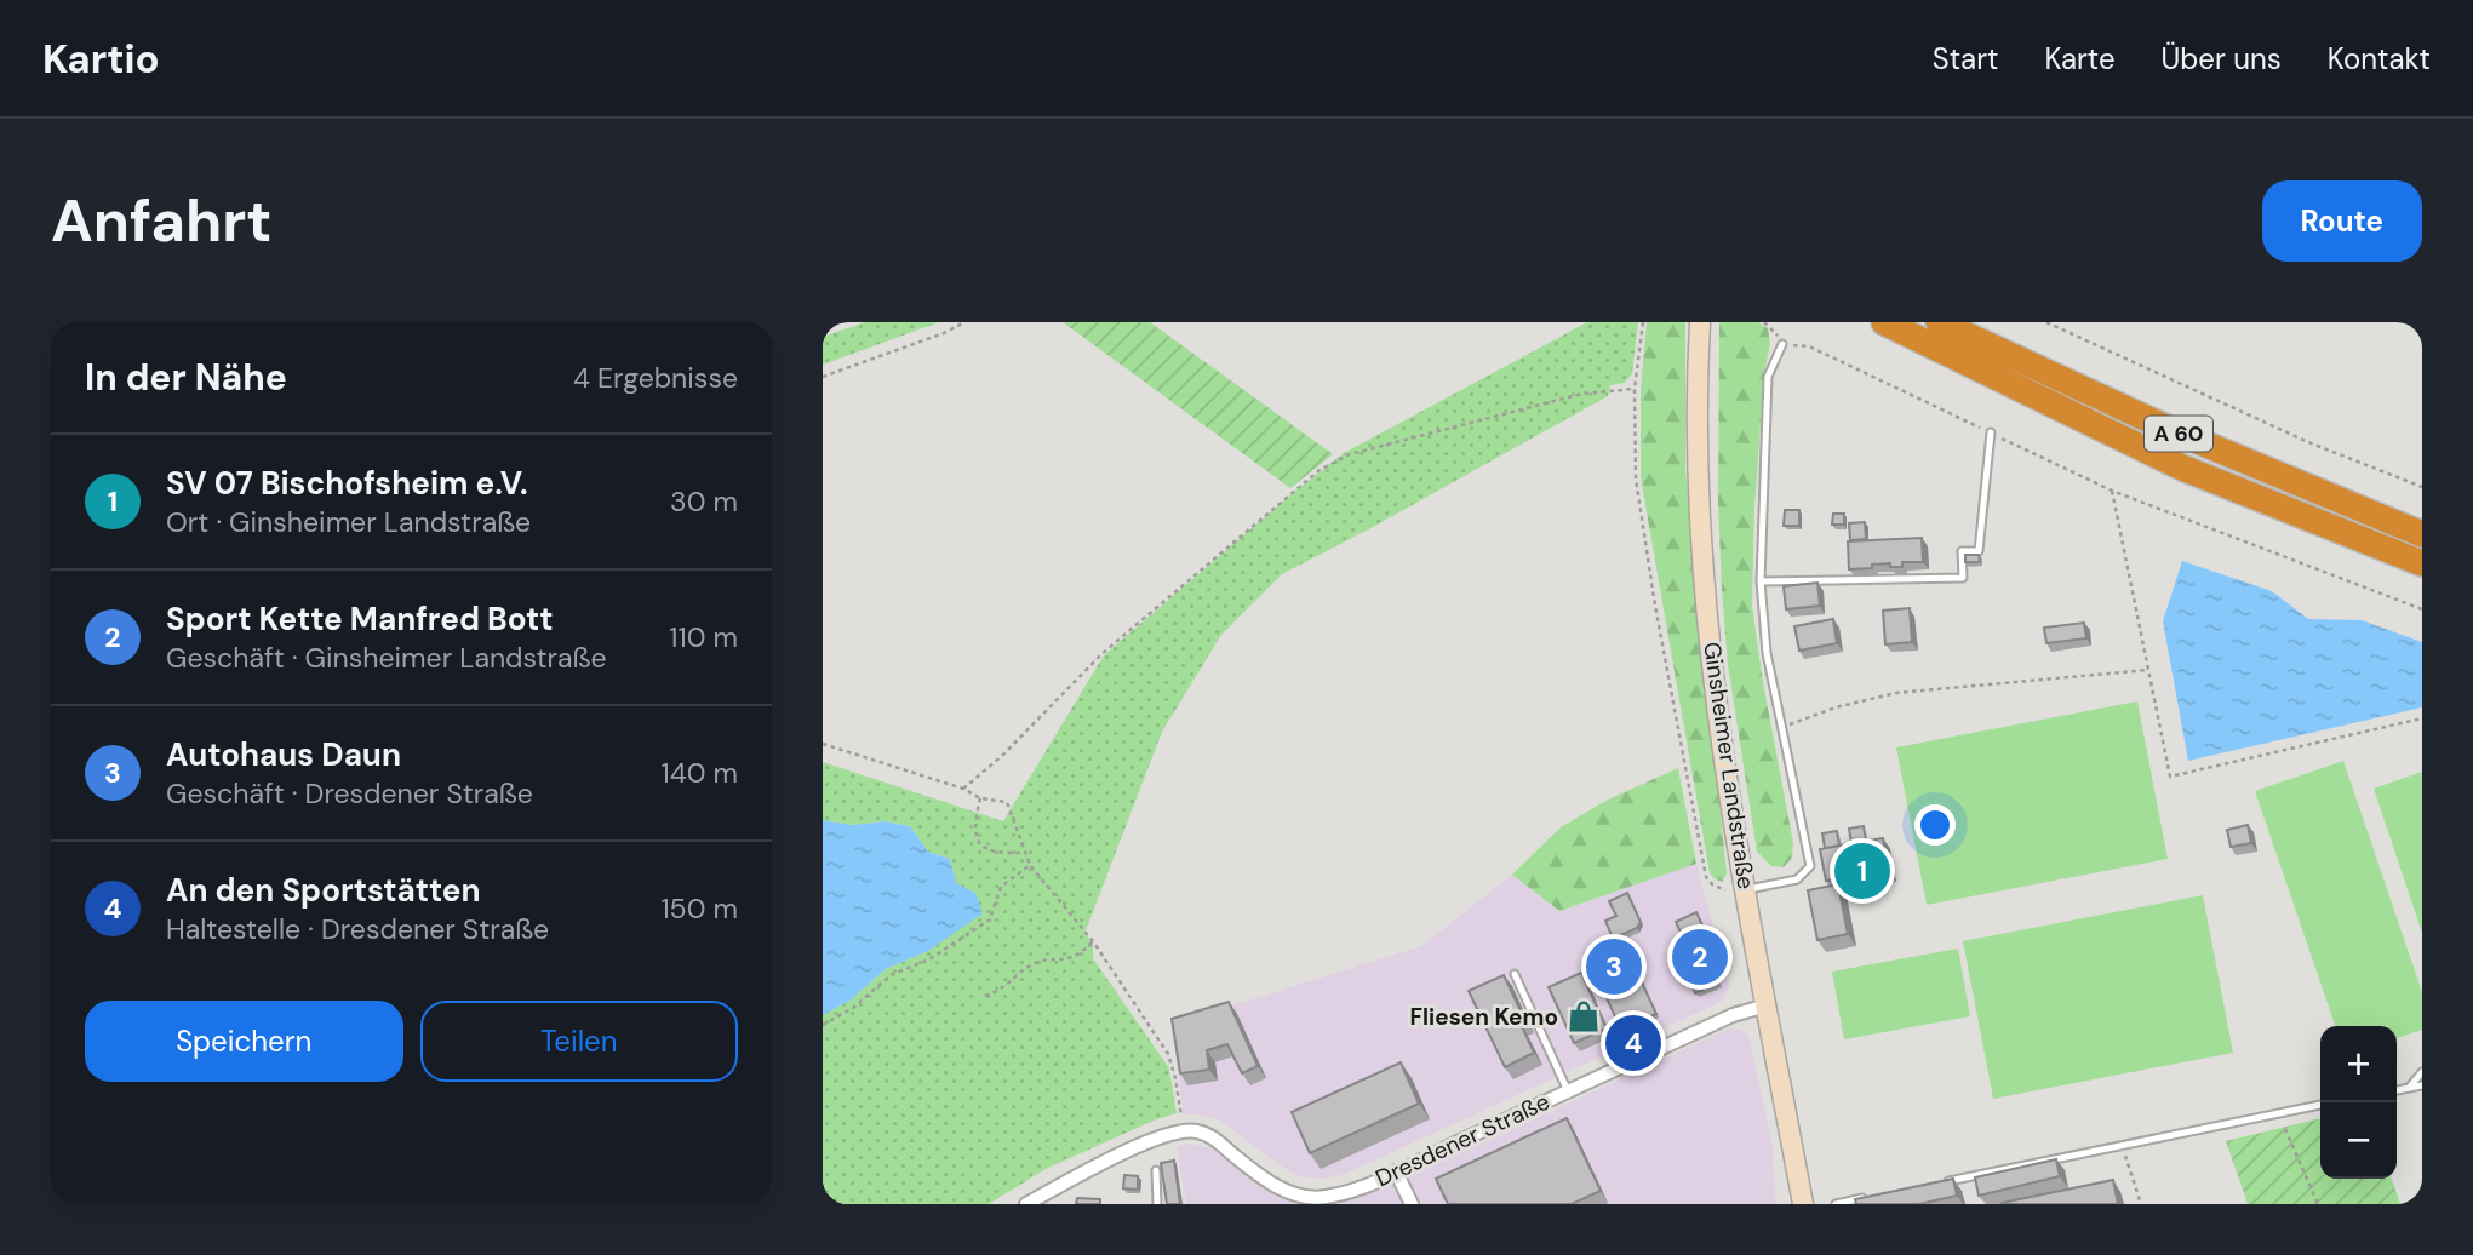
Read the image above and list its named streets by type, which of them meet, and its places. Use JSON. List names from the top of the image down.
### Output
{
  "streets": {
    "highway": ["A 60"],
    "main road": ["Ginsheimer Landstraße"],
    "street": ["Dresdener Straße"]
  },
  "crossings": [
    ["Ginsheimer Landstraße", "Dresdener Straße"]
  ],
  "places": {
    "shop": ["Fliesen Kemo"]
  },
  "page": {
    "header": "Kartio",
    "nav": [
      "Start",
      "Karte",
      "Über uns",
      "Kontakt"
    ],
    "buttons": [
      "Route",
      ["Speichern", "Teilen"]
    ],
    "title": "Anfahrt",
    "heading": ["In der Nähe", "4 Ergebnisse"],
    "list": [
      {
        "mark": "1",
        "name": "SV 07 Bischofsheim e.V.",
        "note": "Ort · Ginsheimer Landstraße",
        "value": "30 m"
      },
      {
        "mark": "2",
        "name": "Sport Kette Manfred Bott",
        "note": "Geschäft · Ginsheimer Landstraße",
        "value": "110 m"
      },
      {
        "mark": "3",
        "name": "Autohaus Daun",
        "note": "Geschäft · Dresdener Straße",
        "value": "140 m"
      },
      {
        "mark": "4",
        "name": "An den Sportstätten",
        "note": "Haltestelle · Dresdener Straße",
        "value": "150 m"
      }
    ],
    "pins": [
      "1",
      "2",
      "3",
      "4"
    ],
    "map_buttons": ["+", "−"]
  }
}
